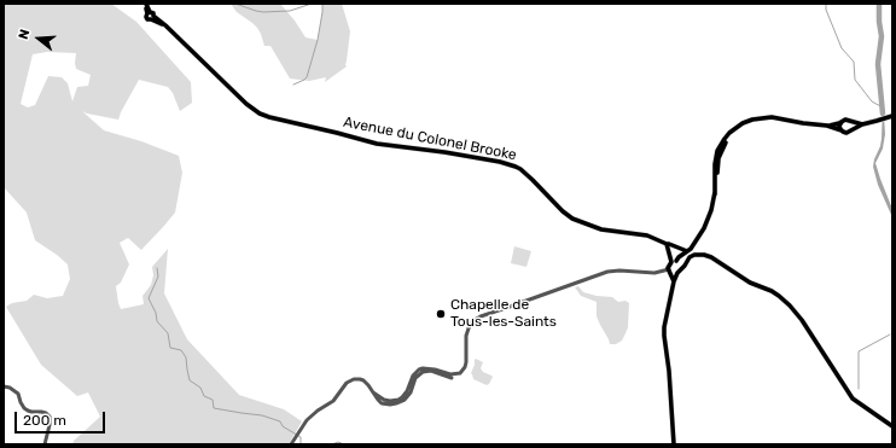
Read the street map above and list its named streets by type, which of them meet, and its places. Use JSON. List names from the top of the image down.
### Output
{
  "streets": {
    "main road": ["Avenue du Colonel Brooke"]
  },
  "places": ["Chapelle de Tous-les-Saints"],
  "scale_bar": "200 m",
  "north": "left"
}
